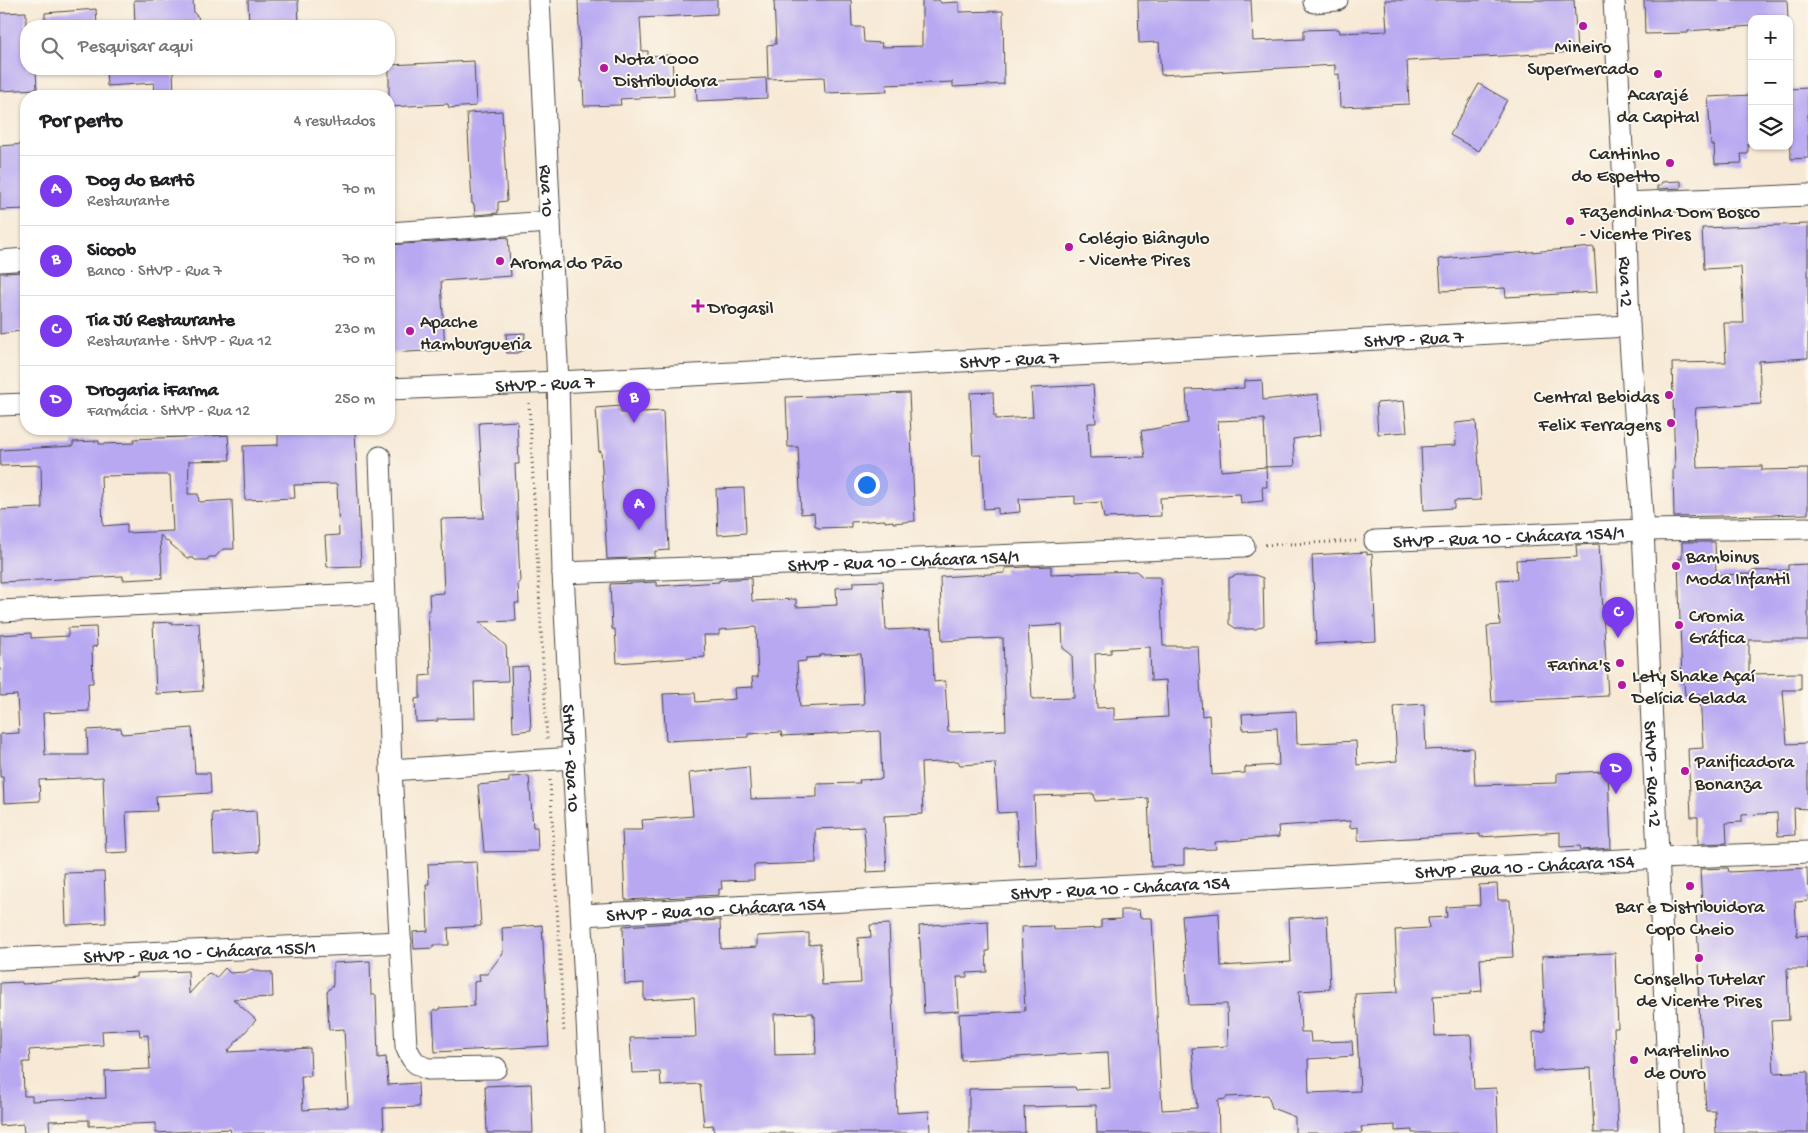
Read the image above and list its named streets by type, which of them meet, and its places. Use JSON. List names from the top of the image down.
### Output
{
  "streets": {
    "street": [
      "Rua 10",
      "Rua 12",
      "SHVP - Rua 7",
      "SHVP - Rua 10 - Chácara 154/1",
      "SHVP - Rua 10",
      "SHVP - Rua 12",
      "SHVP - Rua 10 - Chácara 154",
      "SHVP - Rua 10 - Chácara 155/1"
    ]
  },
  "crossings": [
    ["Rua 10", "SHVP - Rua 7"],
    ["Rua 10", "SHVP - Rua 10"],
    ["Rua 12", "SHVP - Rua 7"],
    ["Rua 12", "SHVP - Rua 12"],
    ["SHVP - Rua 7", "SHVP - Rua 10"],
    ["SHVP - Rua 7", "SHVP - Rua 12"],
    ["SHVP - Rua 10 - Chácara 154/1", "SHVP - Rua 10"],
    ["SHVP - Rua 10 - Chácara 154/1", "SHVP - Rua 12"],
    ["SHVP - Rua 10", "SHVP - Rua 10 - Chácara 154"],
    ["SHVP - Rua 12", "SHVP - Rua 10 - Chácara 154"]
  ],
  "places": {
    "other": [
      "Mineiro Supermercado",
      "Nota 1000 Distribuidora",
      "Acarajé da Capital",
      "Cantinho do Espetto",
      "Fazendinha Dom Bosco - Vicente Pires",
      "Colégio Biângulo - Vicente Pires",
      "Aroma do Pão",
      "Apache Hamburgueria",
      "Central Bebidas",
      "Felix Ferragens",
      "Bambinus Moda Infantil",
      "Cromia Gráfica",
      "Farina's",
      "Lety Shake Açaí Delícia Gelada",
      "Panificadora Bonanza",
      "Bar e Distribuidora Copo Cheio",
      "Conselho Tutelar de Vicente Pires",
      "Martelinho de Ouro"
    ],
    "health": ["Drogasil"]
  },
  "page": {
    "map_buttons": ["+", "−"],
    "search": "Pesquisar aqui",
    "heading": ["Por perto", "4 resultados"],
    "list": [
      {
        "mark": "A",
        "name": "Dog do Bartô",
        "note": "Restaurante",
        "value": "70 m"
      },
      {
        "mark": "B",
        "name": "Sicoob",
        "note": "Banco · SHVP - Rua 7",
        "value": "70 m"
      },
      {
        "mark": "C",
        "name": "Tia Jú Restaurante",
        "note": "Restaurante · SHVP - Rua 12",
        "value": "230 m"
      },
      {
        "mark": "D",
        "name": "Drogaria iFarma",
        "note": "Farmácia · SHVP - Rua 12",
        "value": "250 m"
      }
    ],
    "pins": [
      "B",
      "A",
      "C",
      "D"
    ]
  }
}
